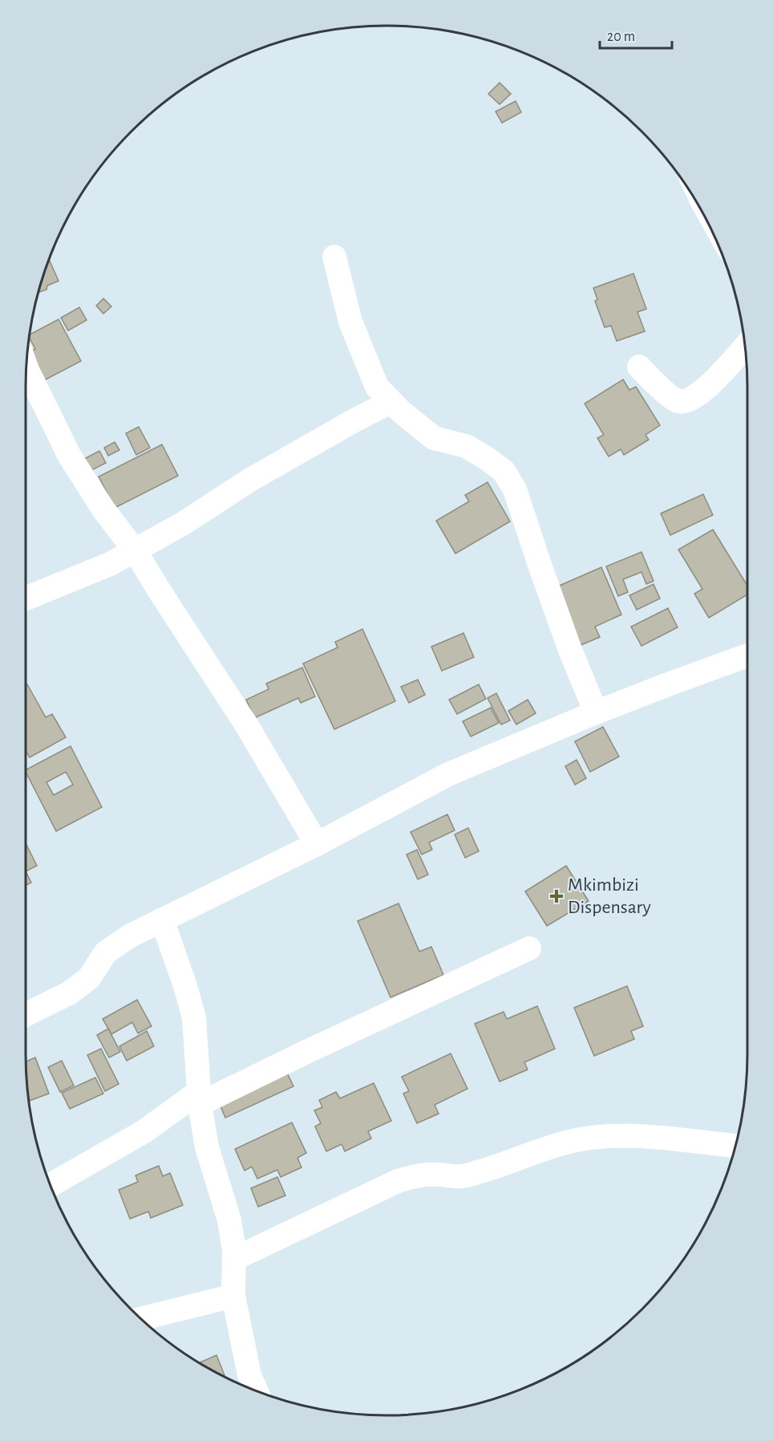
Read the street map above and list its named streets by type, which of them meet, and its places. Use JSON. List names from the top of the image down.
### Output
{
  "places": {
    "health": ["Mkimbizi Dispensary"]
  },
  "scale_bar": "20 m"
}
